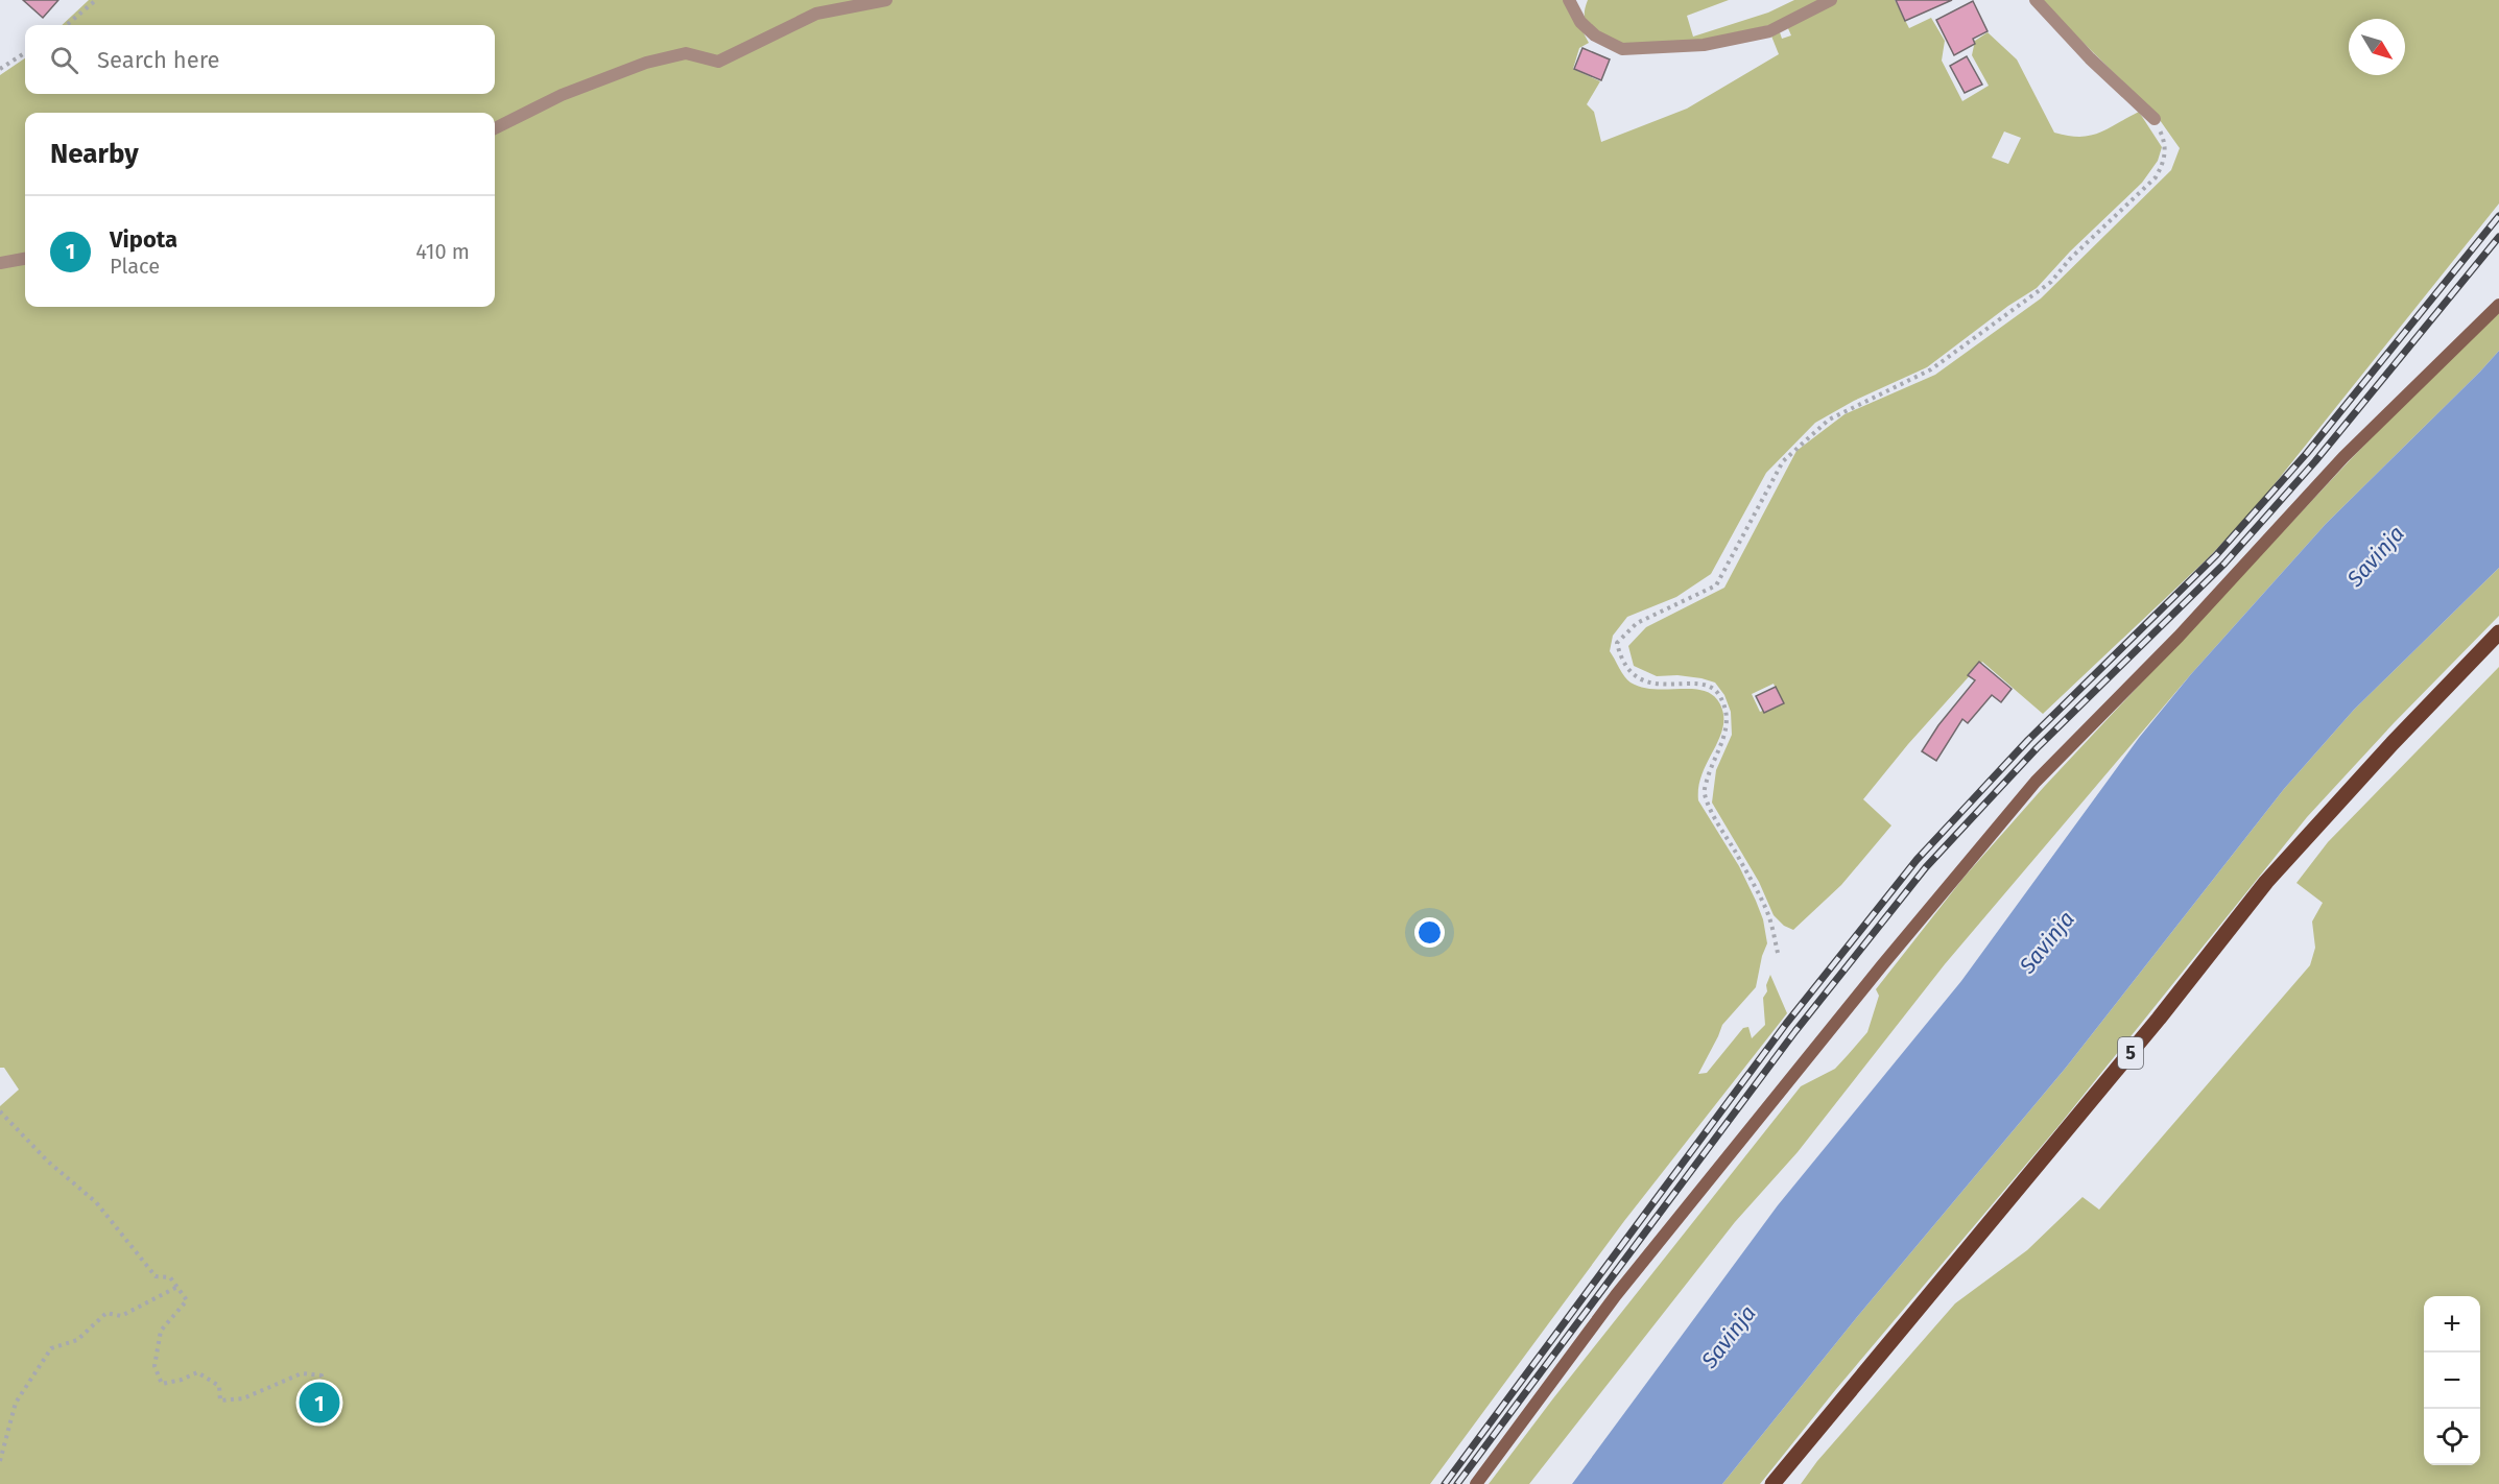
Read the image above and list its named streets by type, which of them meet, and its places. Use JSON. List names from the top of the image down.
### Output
{
  "streets": {
    "main road": ["5"]
  },
  "water": ["Savinja"],
  "north": "bottom right",
  "page": {
    "search": "Search here",
    "heading": "Nearby",
    "list": [
      {
        "mark": "1",
        "name": "Vipota",
        "note": "Place",
        "value": "410 m"
      }
    ],
    "map_buttons": ["+", "−"],
    "pins": "1"
  }
}
